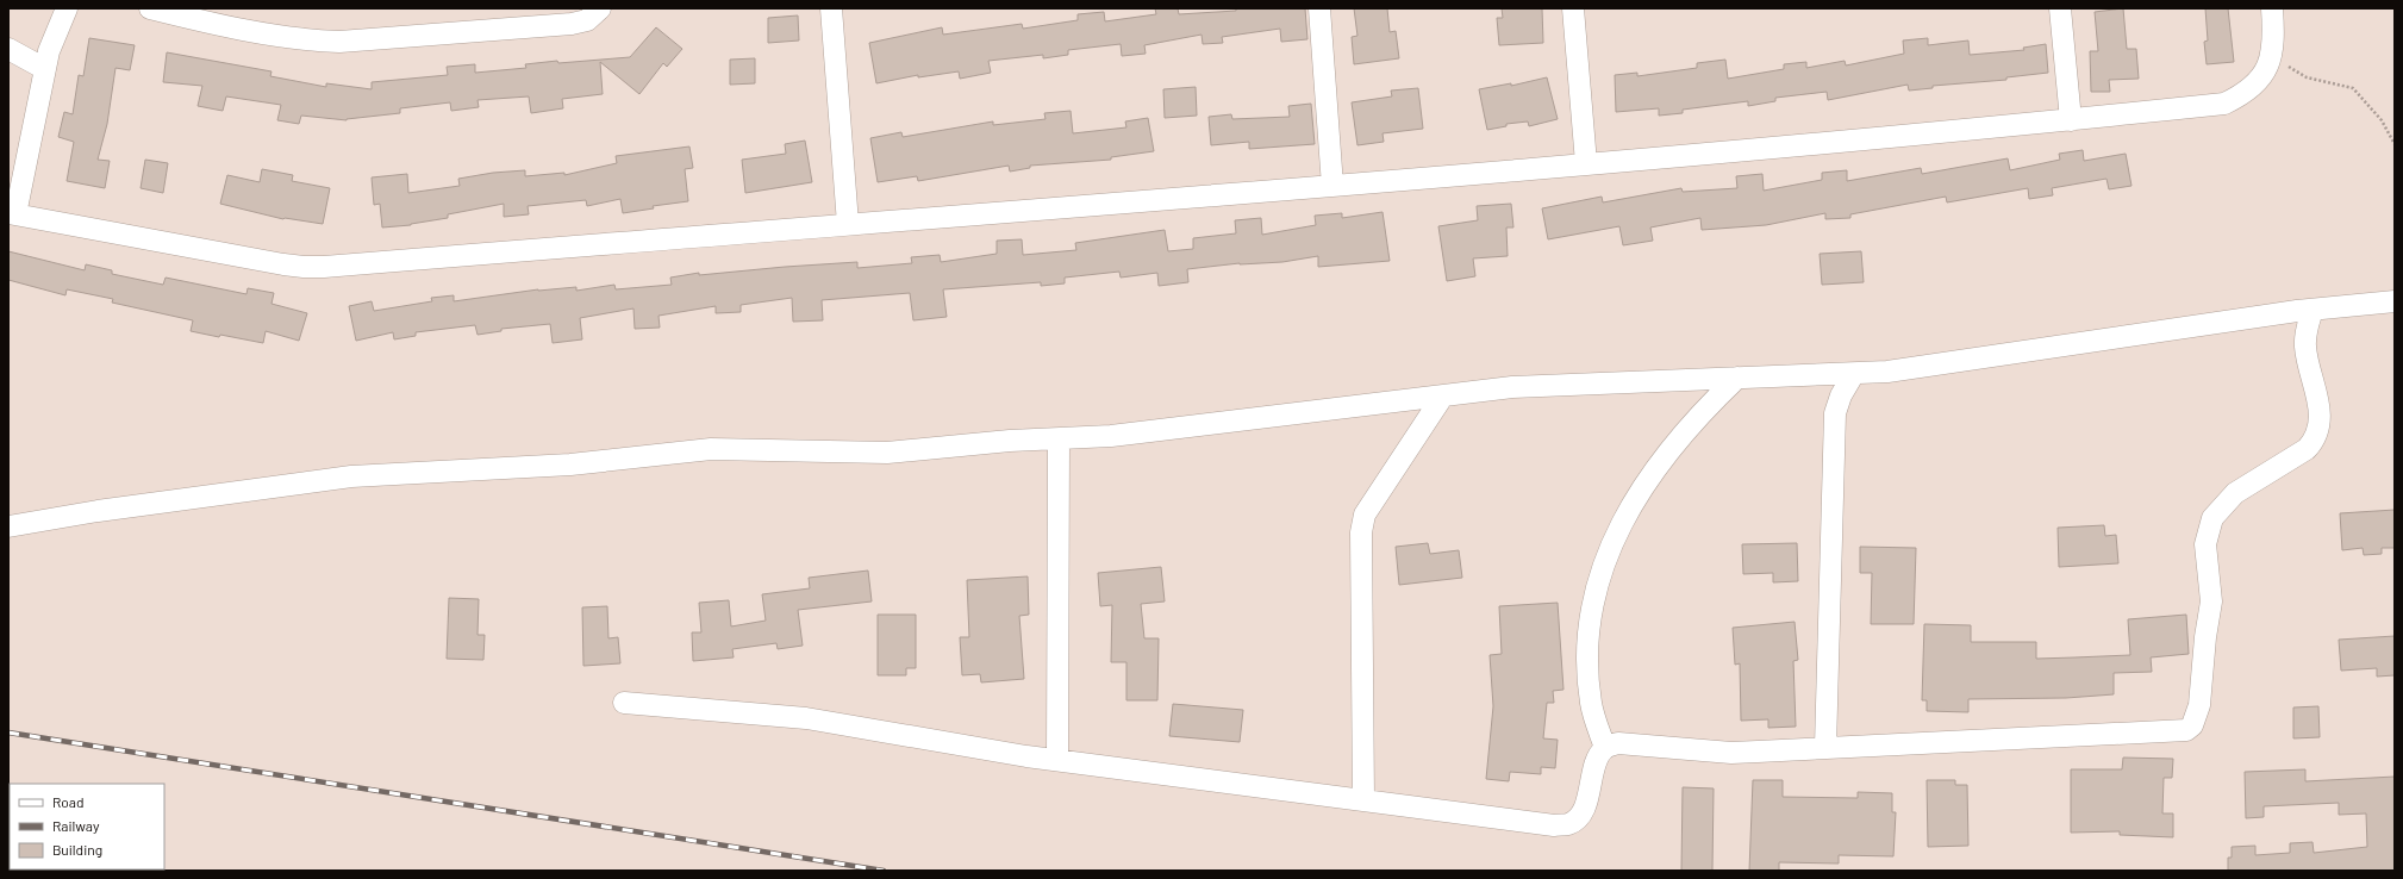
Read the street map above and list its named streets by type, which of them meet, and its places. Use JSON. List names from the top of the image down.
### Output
{
  "legend": ["Road", "Railway", "Building"]
}
